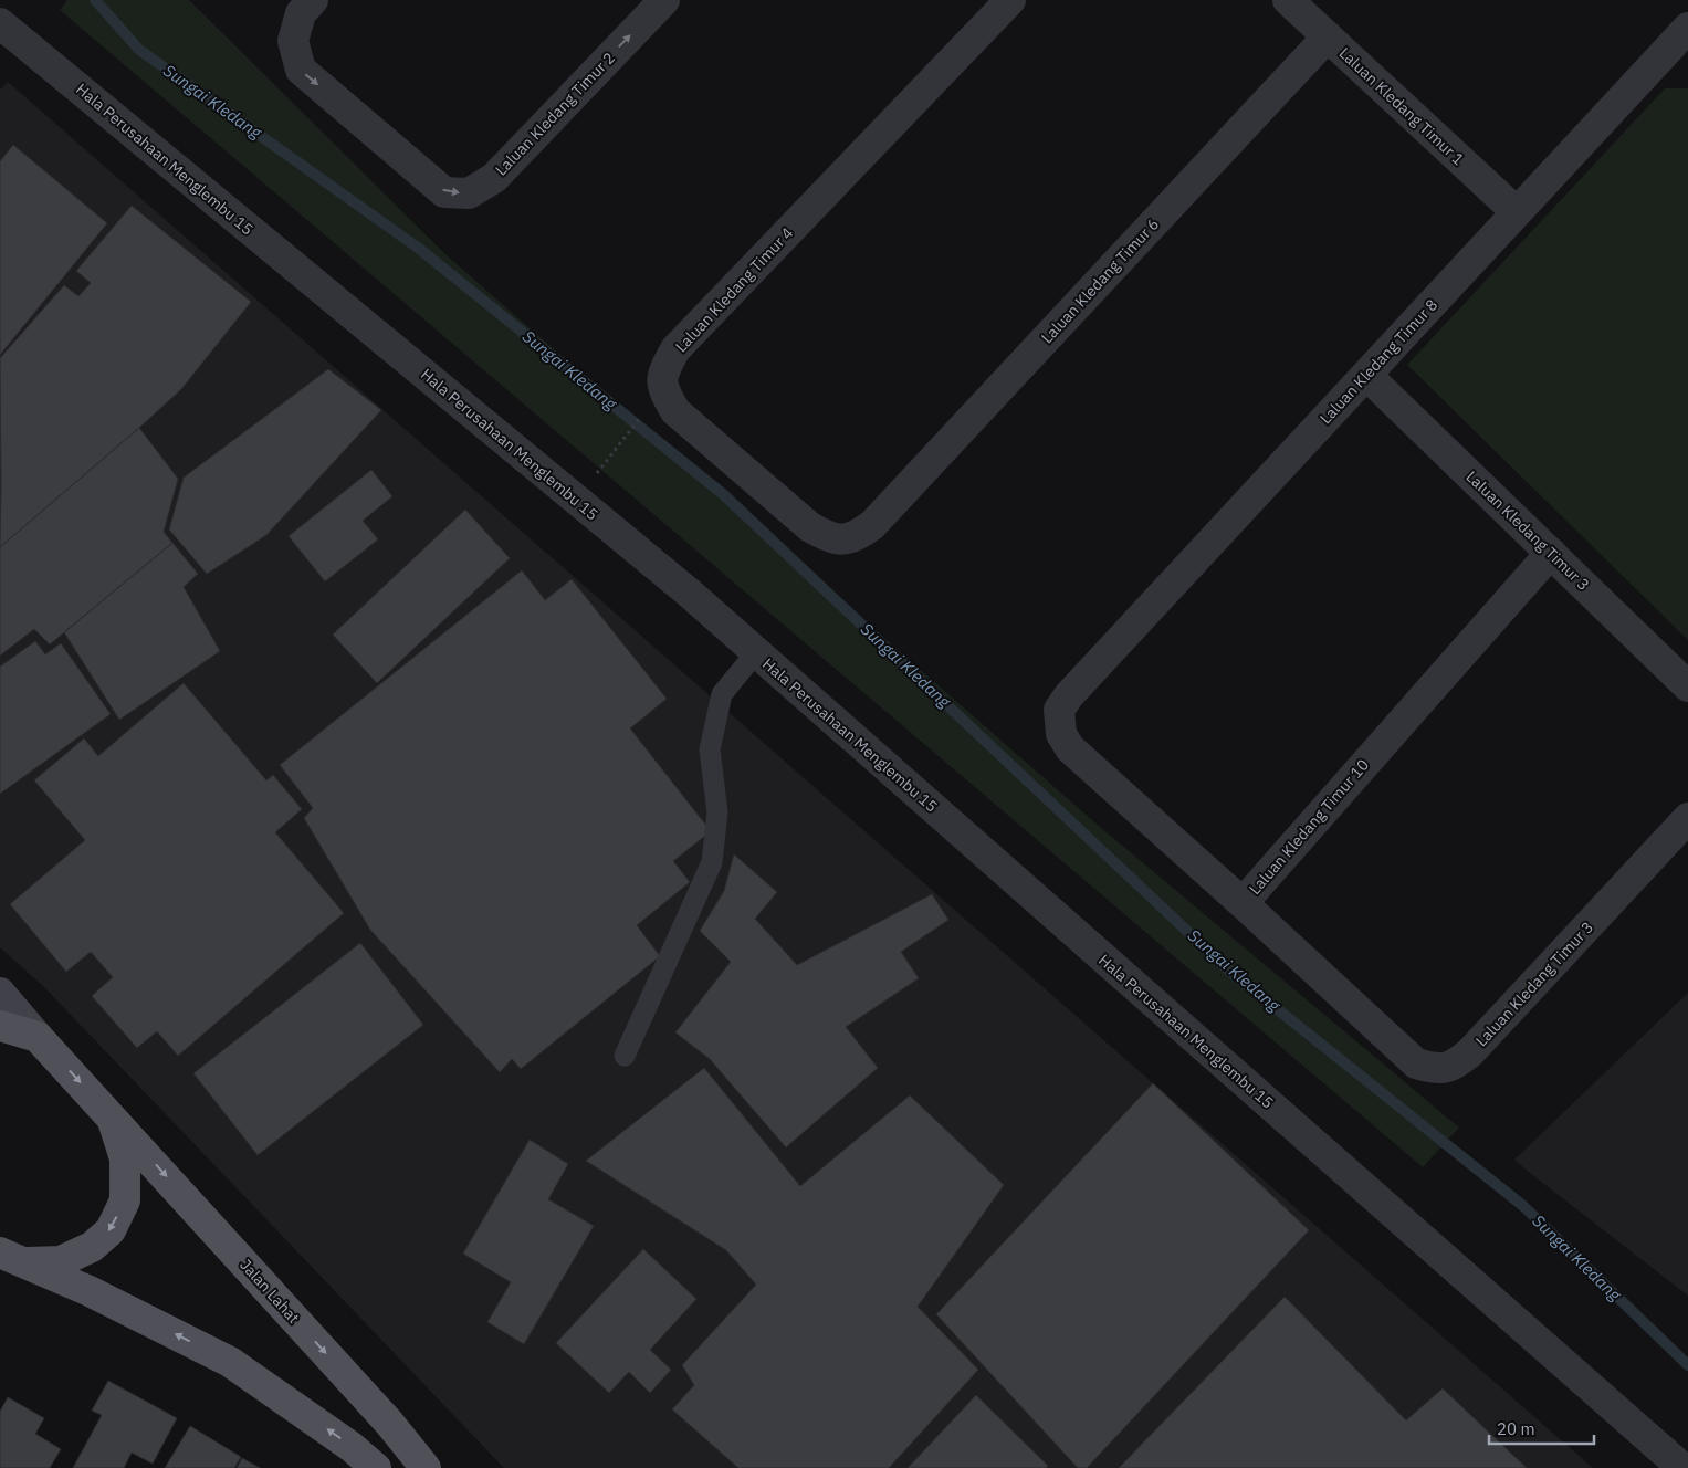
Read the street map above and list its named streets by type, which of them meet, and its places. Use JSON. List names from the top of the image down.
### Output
{
  "streets": {
    "main road": ["Jalan Lahat"],
    "street": [
      "Laluan Kledang Timur 1",
      "Laluan Kledang Timur 2",
      "Hala Perusahaan Menglembu 15",
      "Laluan Kledang Timur 6",
      "Laluan Kledang Timur 4",
      "Laluan Kledang Timur 8",
      "Laluan Kledang Timur 3",
      "Laluan Kledang Timur 10"
    ]
  },
  "crossings": [
    ["Laluan Kledang Timur 1", "Laluan Kledang Timur 6"],
    ["Laluan Kledang Timur 1", "Laluan Kledang Timur 8"],
    ["Laluan Kledang Timur 6", "Laluan Kledang Timur 4"],
    ["Laluan Kledang Timur 8", "Laluan Kledang Timur 3"],
    ["Laluan Kledang Timur 8", "Laluan Kledang Timur 10"],
    ["Laluan Kledang Timur 3", "Laluan Kledang Timur 10"]
  ],
  "water": ["Sungai Kledang"],
  "scale_bar": "20 m"
}
